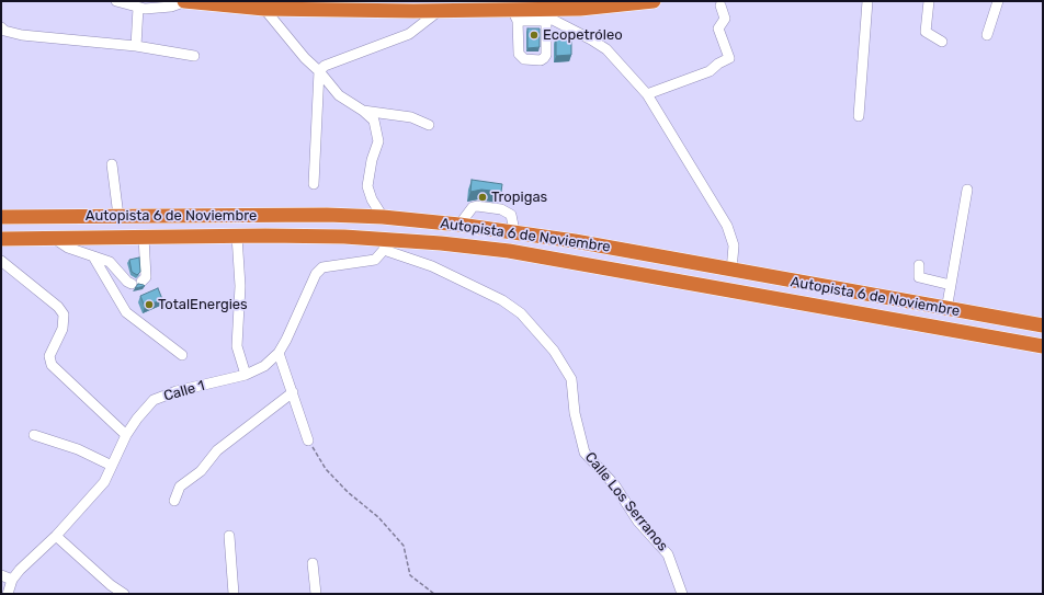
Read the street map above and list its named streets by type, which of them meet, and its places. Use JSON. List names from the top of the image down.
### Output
{
  "streets": {
    "highway": ["Autopista 6 de Noviembre"],
    "street": ["Calle 1", "Calle Los Serranos"]
  },
  "crossings": [
    ["Autopista 6 de Noviembre", "Calle 1"],
    ["Autopista 6 de Noviembre", "Calle Los Serranos"],
    ["Calle 1", "Calle Los Serranos"]
  ],
  "places": ["Ecopetróleo", "Tropigas", "TotalEnergies"]
}
